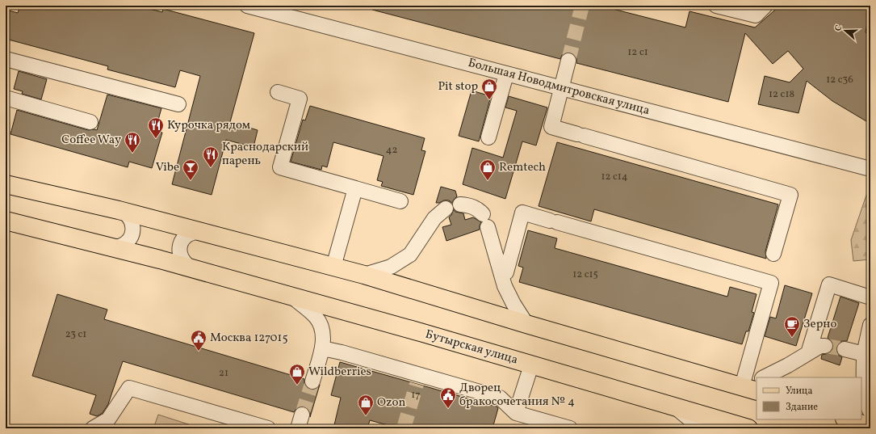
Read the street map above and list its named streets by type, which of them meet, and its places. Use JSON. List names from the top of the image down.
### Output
{
  "streets": {
    "main road": ["Бутырская улица"],
    "street": ["Большая Новодмитровская улица"]
  },
  "places": {
    "shop": [
      "Pit stop",
      "Remtech",
      "Wildberries",
      "Ozon"
    ],
    "restaurant": ["Курочка рядом", "Coffee Way", "Краснодарский парень"],
    "bar": ["Vibe"],
    "cafe": ["Зерно"],
    "public building": ["Москва 127015", "Дворец бракосочетания № 4"]
  },
  "house_numbers": [
    "12 с1",
    "12 с36",
    "12 с18",
    "42",
    "12 с14",
    "12 с15",
    "23 с1",
    "21",
    "17"
  ],
  "legend": ["Улица", "Здание"],
  "north": "left"
}
